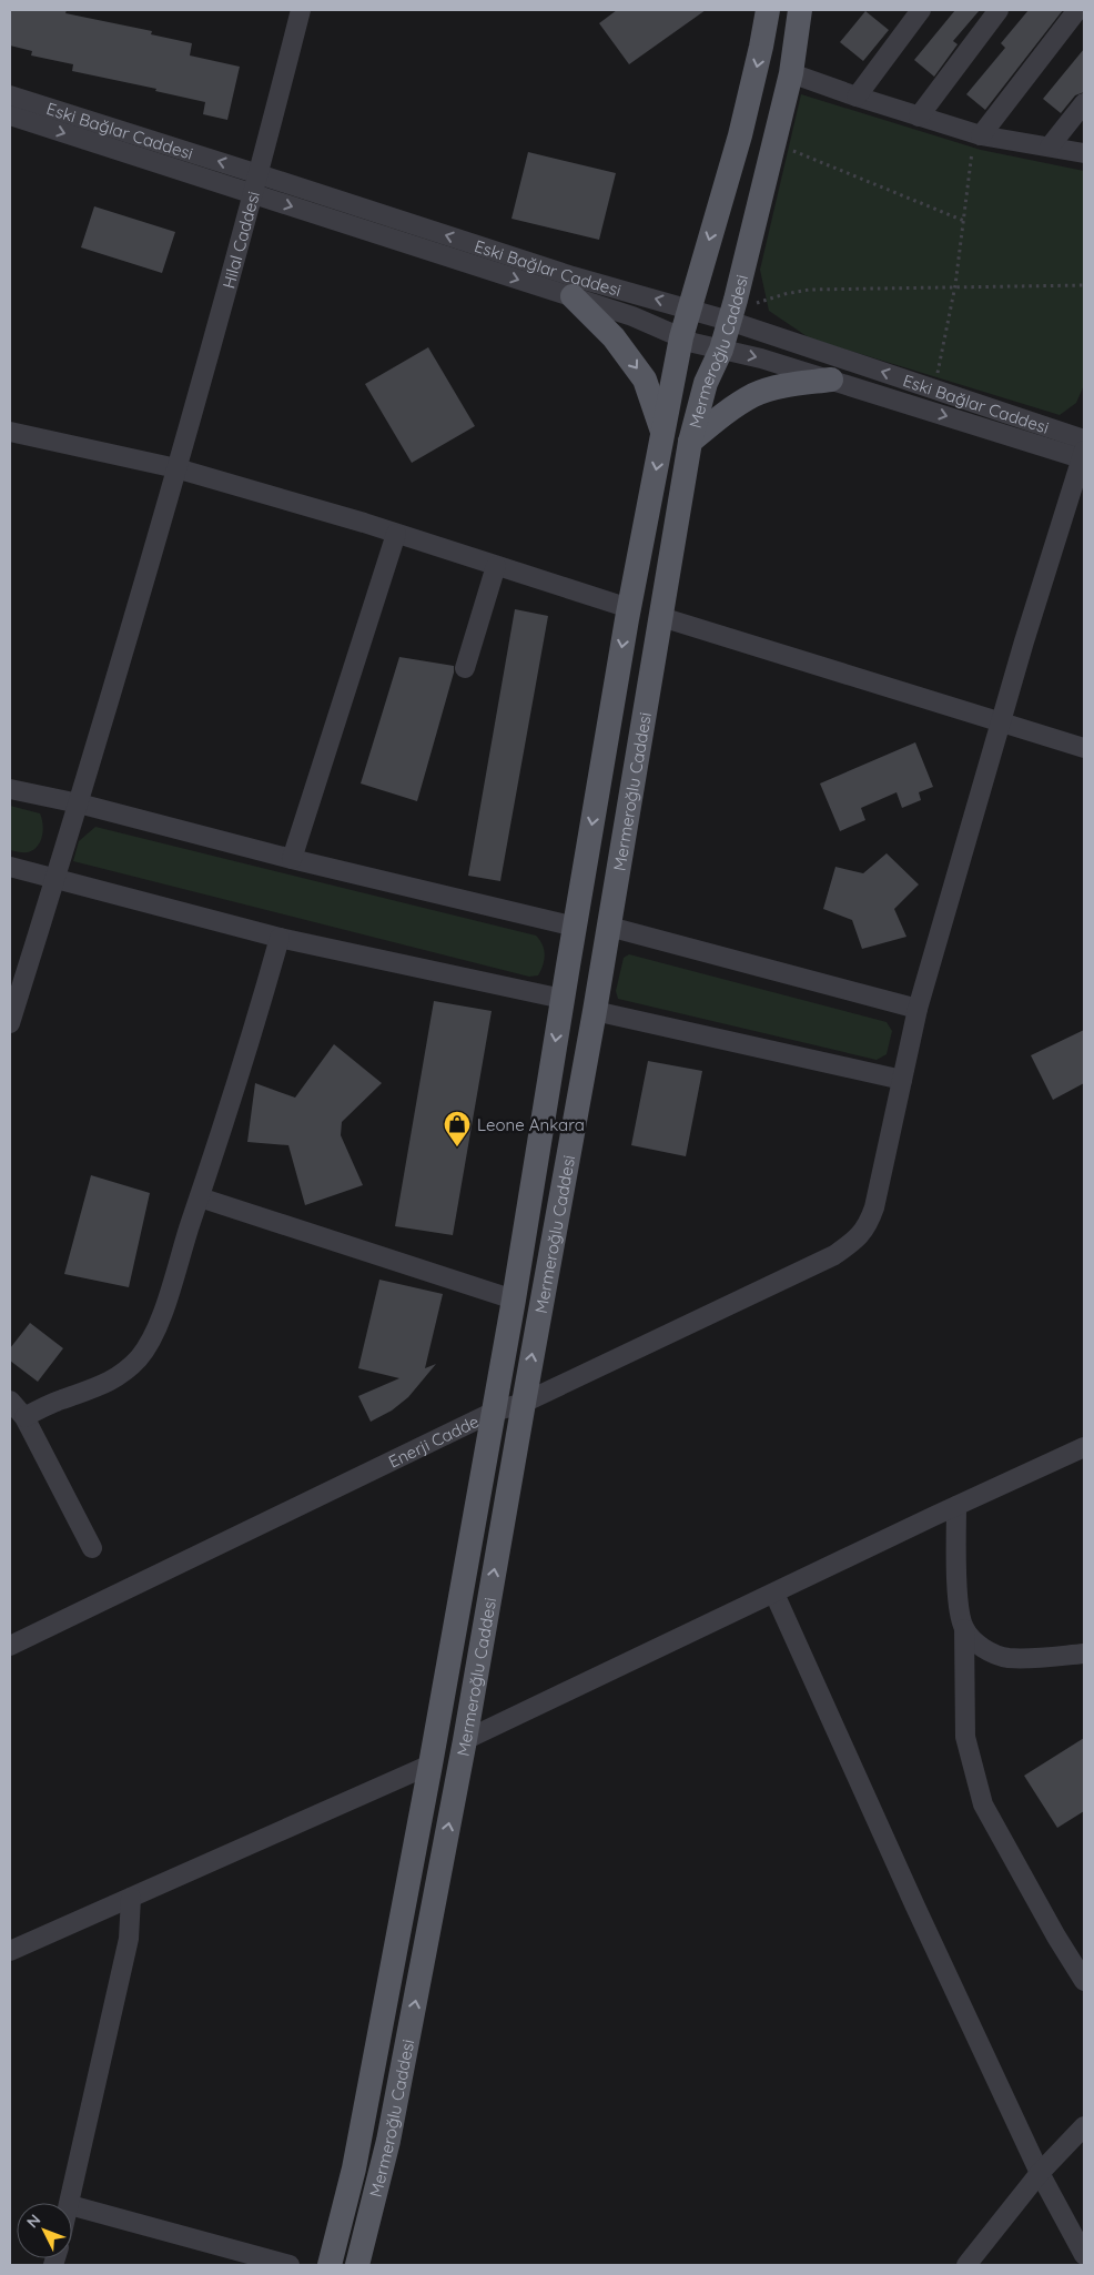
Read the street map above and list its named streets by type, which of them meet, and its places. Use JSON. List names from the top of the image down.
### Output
{
  "streets": {
    "main road": ["Mermeroğlu Caddesi"],
    "street": ["Eski Bağlar Caddesi", "Hilal Caddesi", "Enerji Cadde"]
  },
  "crossings": [
    ["Eski Bağlar Caddesi", "Hilal Caddesi"],
    ["Eski Bağlar Caddesi", "Mermeroğlu Caddesi"],
    ["Mermeroğlu Caddesi", "Enerji Cadde"]
  ],
  "places": {
    "shop": ["Leone Ankara"]
  },
  "north": "top left"
}
